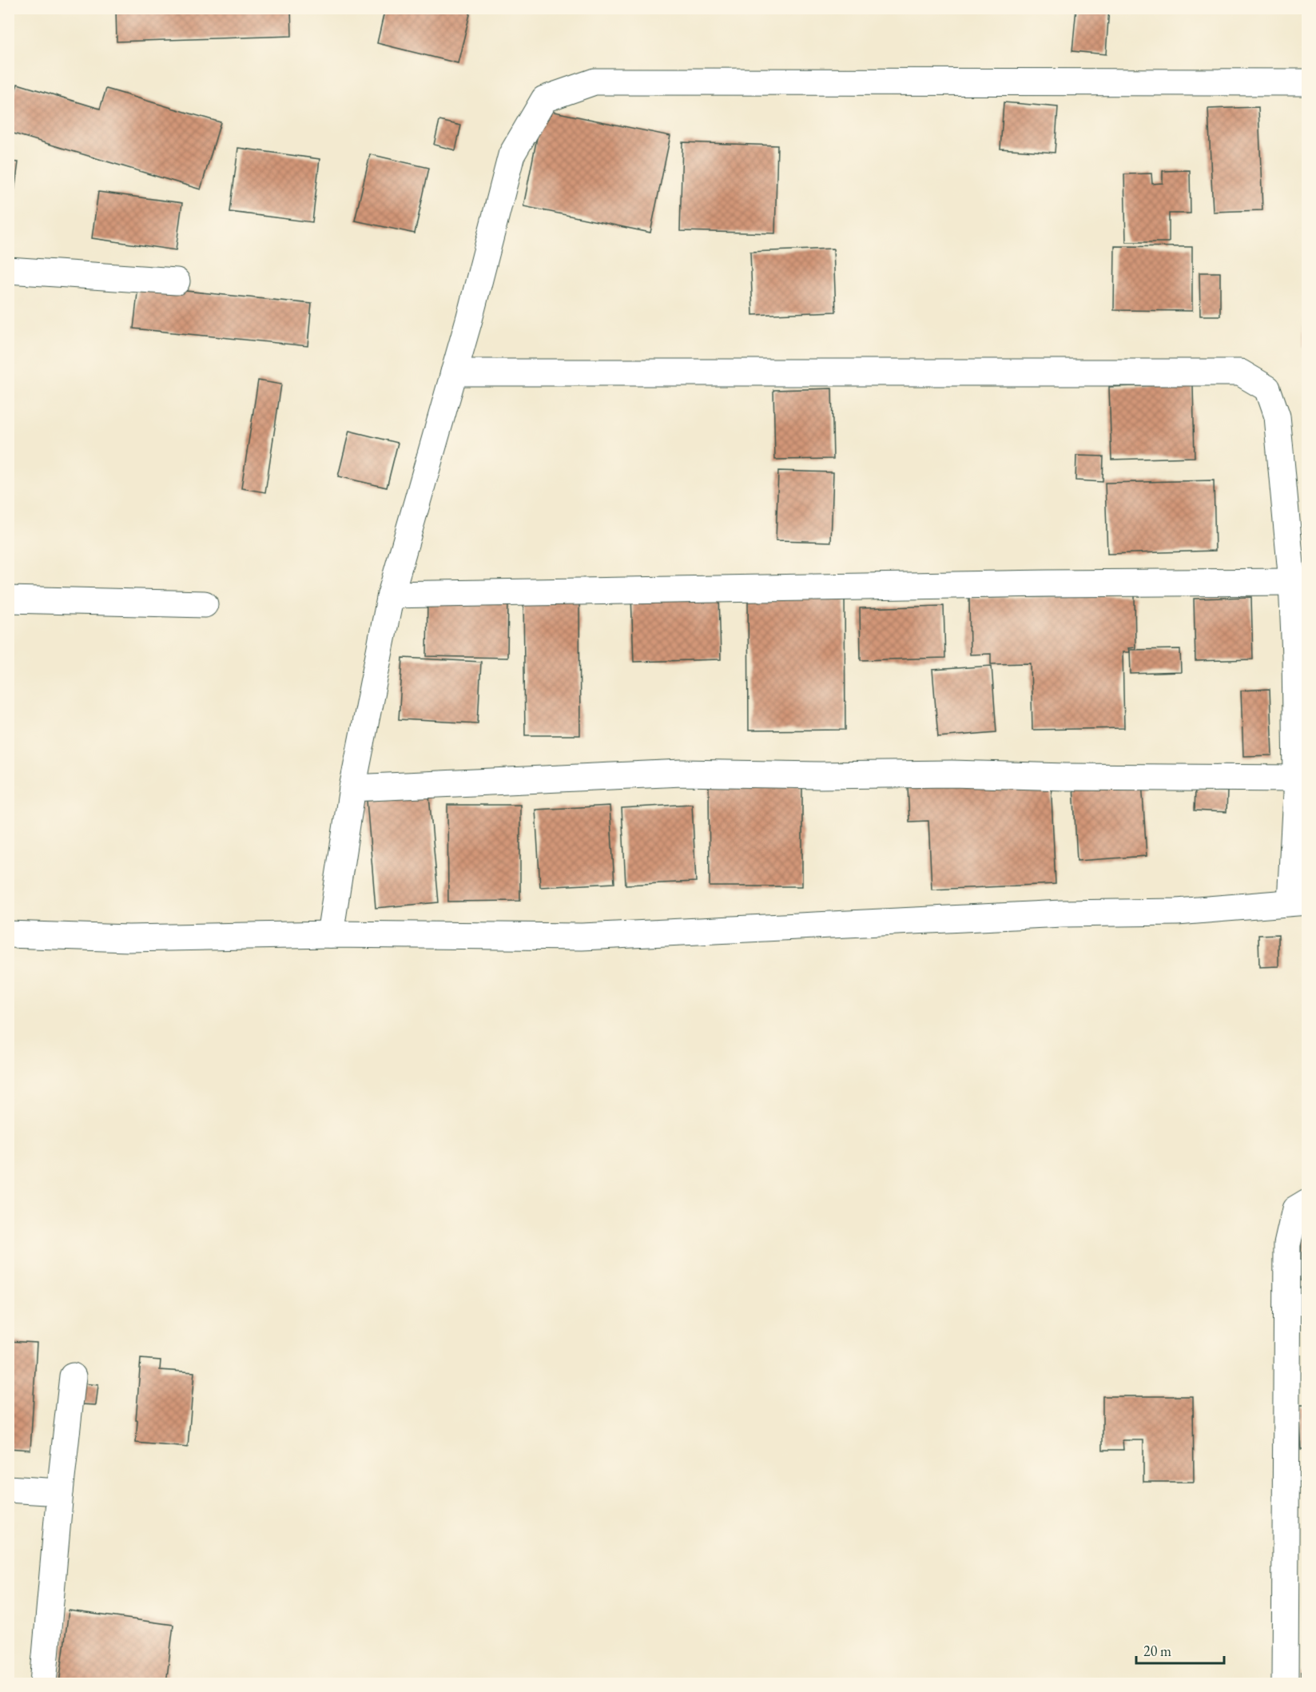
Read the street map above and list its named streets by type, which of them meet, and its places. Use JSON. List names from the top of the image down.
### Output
{
  "scale_bar": "20 m"
}
